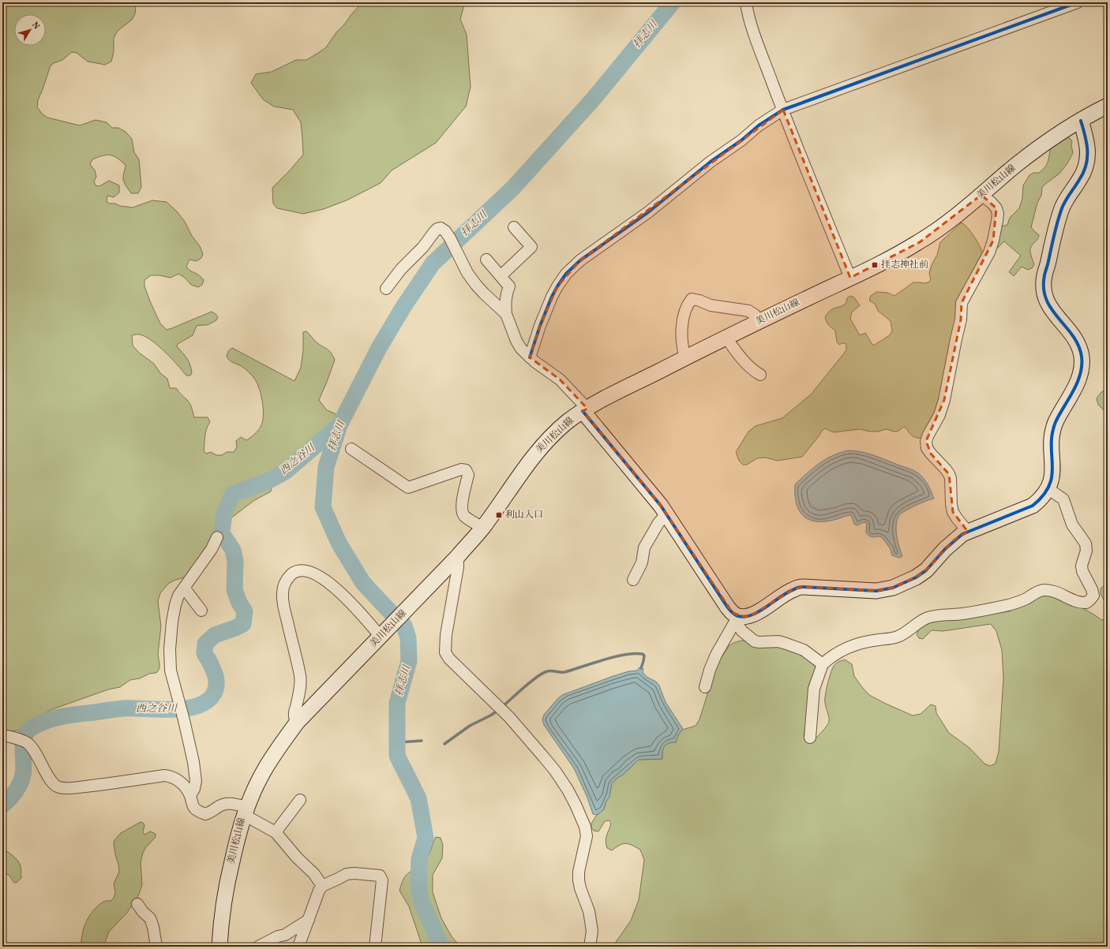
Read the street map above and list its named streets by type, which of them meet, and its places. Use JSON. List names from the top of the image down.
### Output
{
  "streets": {
    "main road": ["美川松山線"]
  },
  "water": ["拝志川", "西之谷川"],
  "places": {
    "transit": ["拝志神社前", "利山入口"]
  },
  "north": "top right"
}
